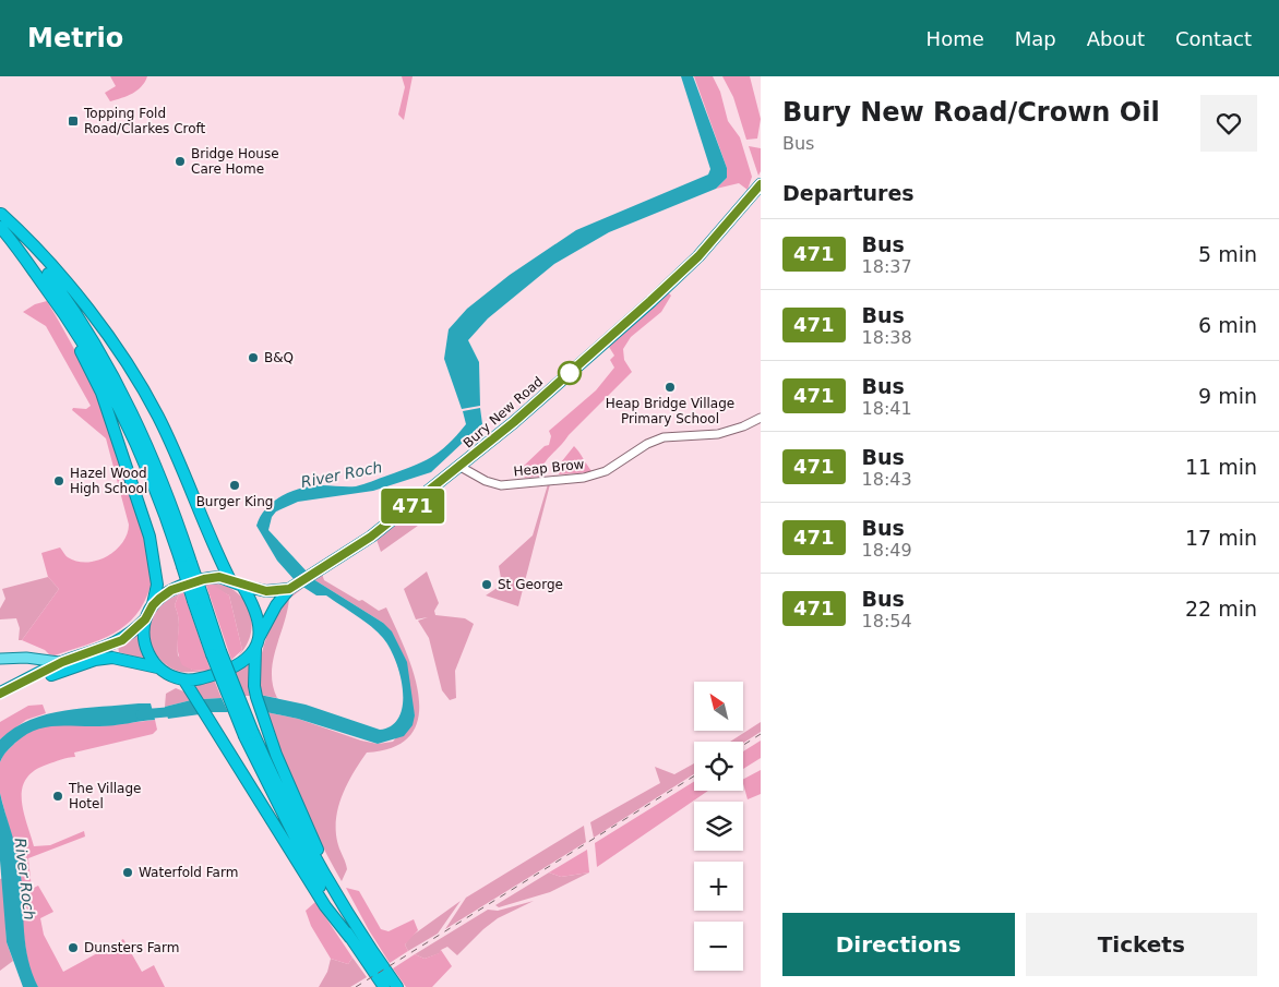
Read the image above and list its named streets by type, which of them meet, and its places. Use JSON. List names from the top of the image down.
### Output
{
  "streets": {
    "highway": ["Bury New Road"],
    "street": ["Heap Brow"]
  },
  "crossings": [
    ["Bury New Road", "Heap Brow"]
  ],
  "water": ["River Roch"],
  "places": {
    "transit": ["Topping Fold Road/Clarkes Croft"],
    "other": [
      "Bridge House Care Home",
      "B&Q",
      "Heap Bridge Village Primary School",
      "Hazel Wood High School",
      "Burger King",
      "St George",
      "The Village Hotel",
      "Waterfold Farm",
      "Dunsters Farm"
    ]
  },
  "lines": ["bus line 471"],
  "north": "top left",
  "page": {
    "header": "Metrio",
    "nav": [
      "Home",
      "Map",
      "About",
      "Contact"
    ],
    "on_map": "471",
    "heading": [
      ["Bury New Road/Crown Oil", "Bus"],
      "Departures"
    ],
    "list": [
      {
        "mark": "471",
        "name": "Bus",
        "note": "18:37",
        "value": "5 min"
      },
      {
        "mark": "471",
        "name": "Bus",
        "note": "18:38",
        "value": "6 min"
      },
      {
        "mark": "471",
        "name": "Bus",
        "note": "18:41",
        "value": "9 min"
      },
      {
        "mark": "471",
        "name": "Bus",
        "note": "18:43",
        "value": "11 min"
      },
      {
        "mark": "471",
        "name": "Bus",
        "note": "18:49",
        "value": "17 min"
      },
      {
        "mark": "471",
        "name": "Bus",
        "note": "18:54",
        "value": "22 min"
      }
    ],
    "map_buttons": ["+", "−"],
    "buttons": ["Directions", "Tickets"]
  }
}
